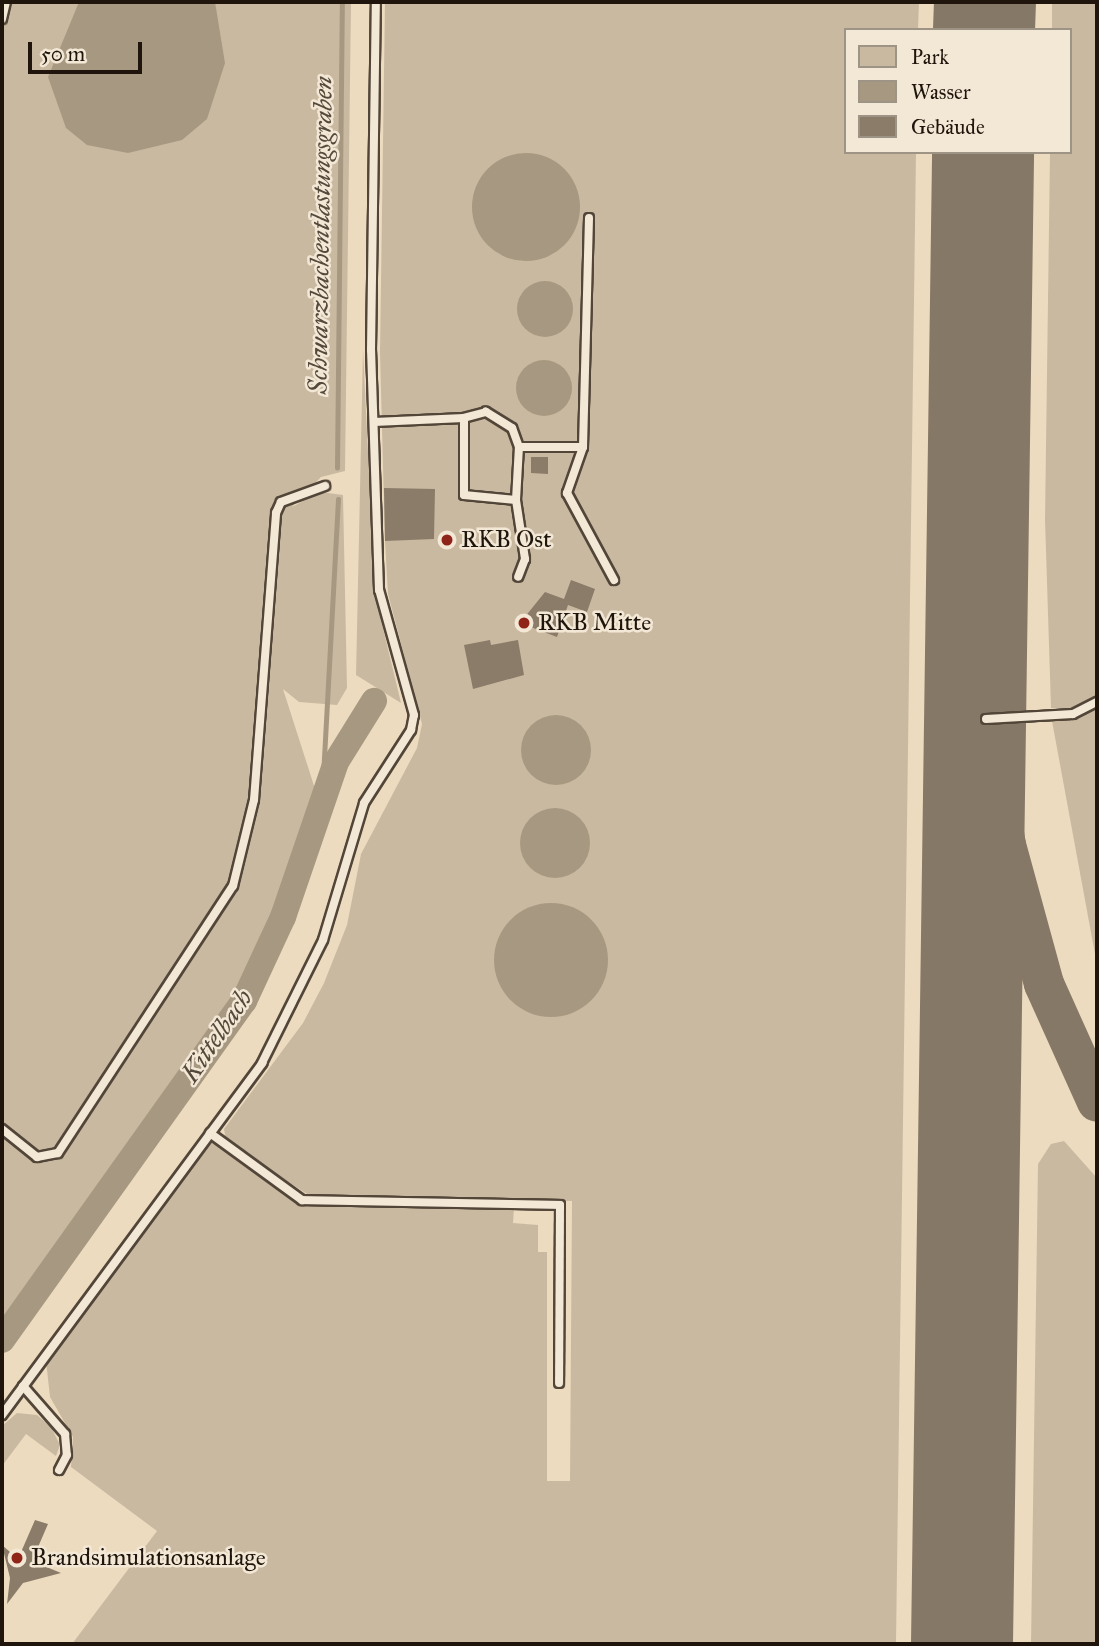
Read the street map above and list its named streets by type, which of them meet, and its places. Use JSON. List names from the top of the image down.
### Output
{
  "water": ["Schwarzbachentlastungsgraben", "Kittelbach"],
  "places": ["RKB Ost", "RKB Mitte", "Brandsimulationsanlage"],
  "legend": ["Park", "Wasser", "Gebäude"],
  "scale_bar": "50 m"
}
